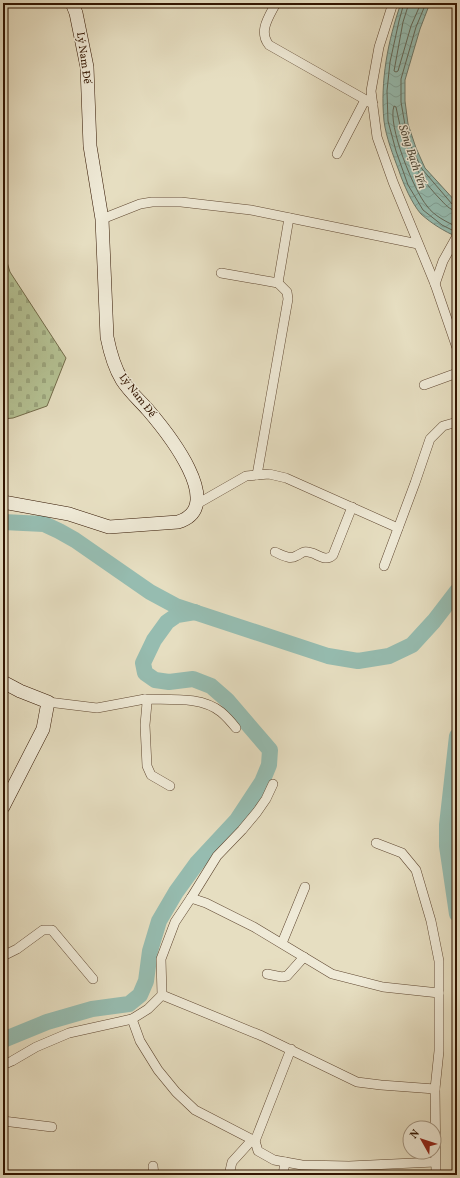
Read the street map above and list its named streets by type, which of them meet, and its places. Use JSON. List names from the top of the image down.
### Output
{
  "streets": {
    "street": ["Lý Nam Đế"]
  },
  "water": ["Sông Bạch Yến"],
  "north": "top left"
}
